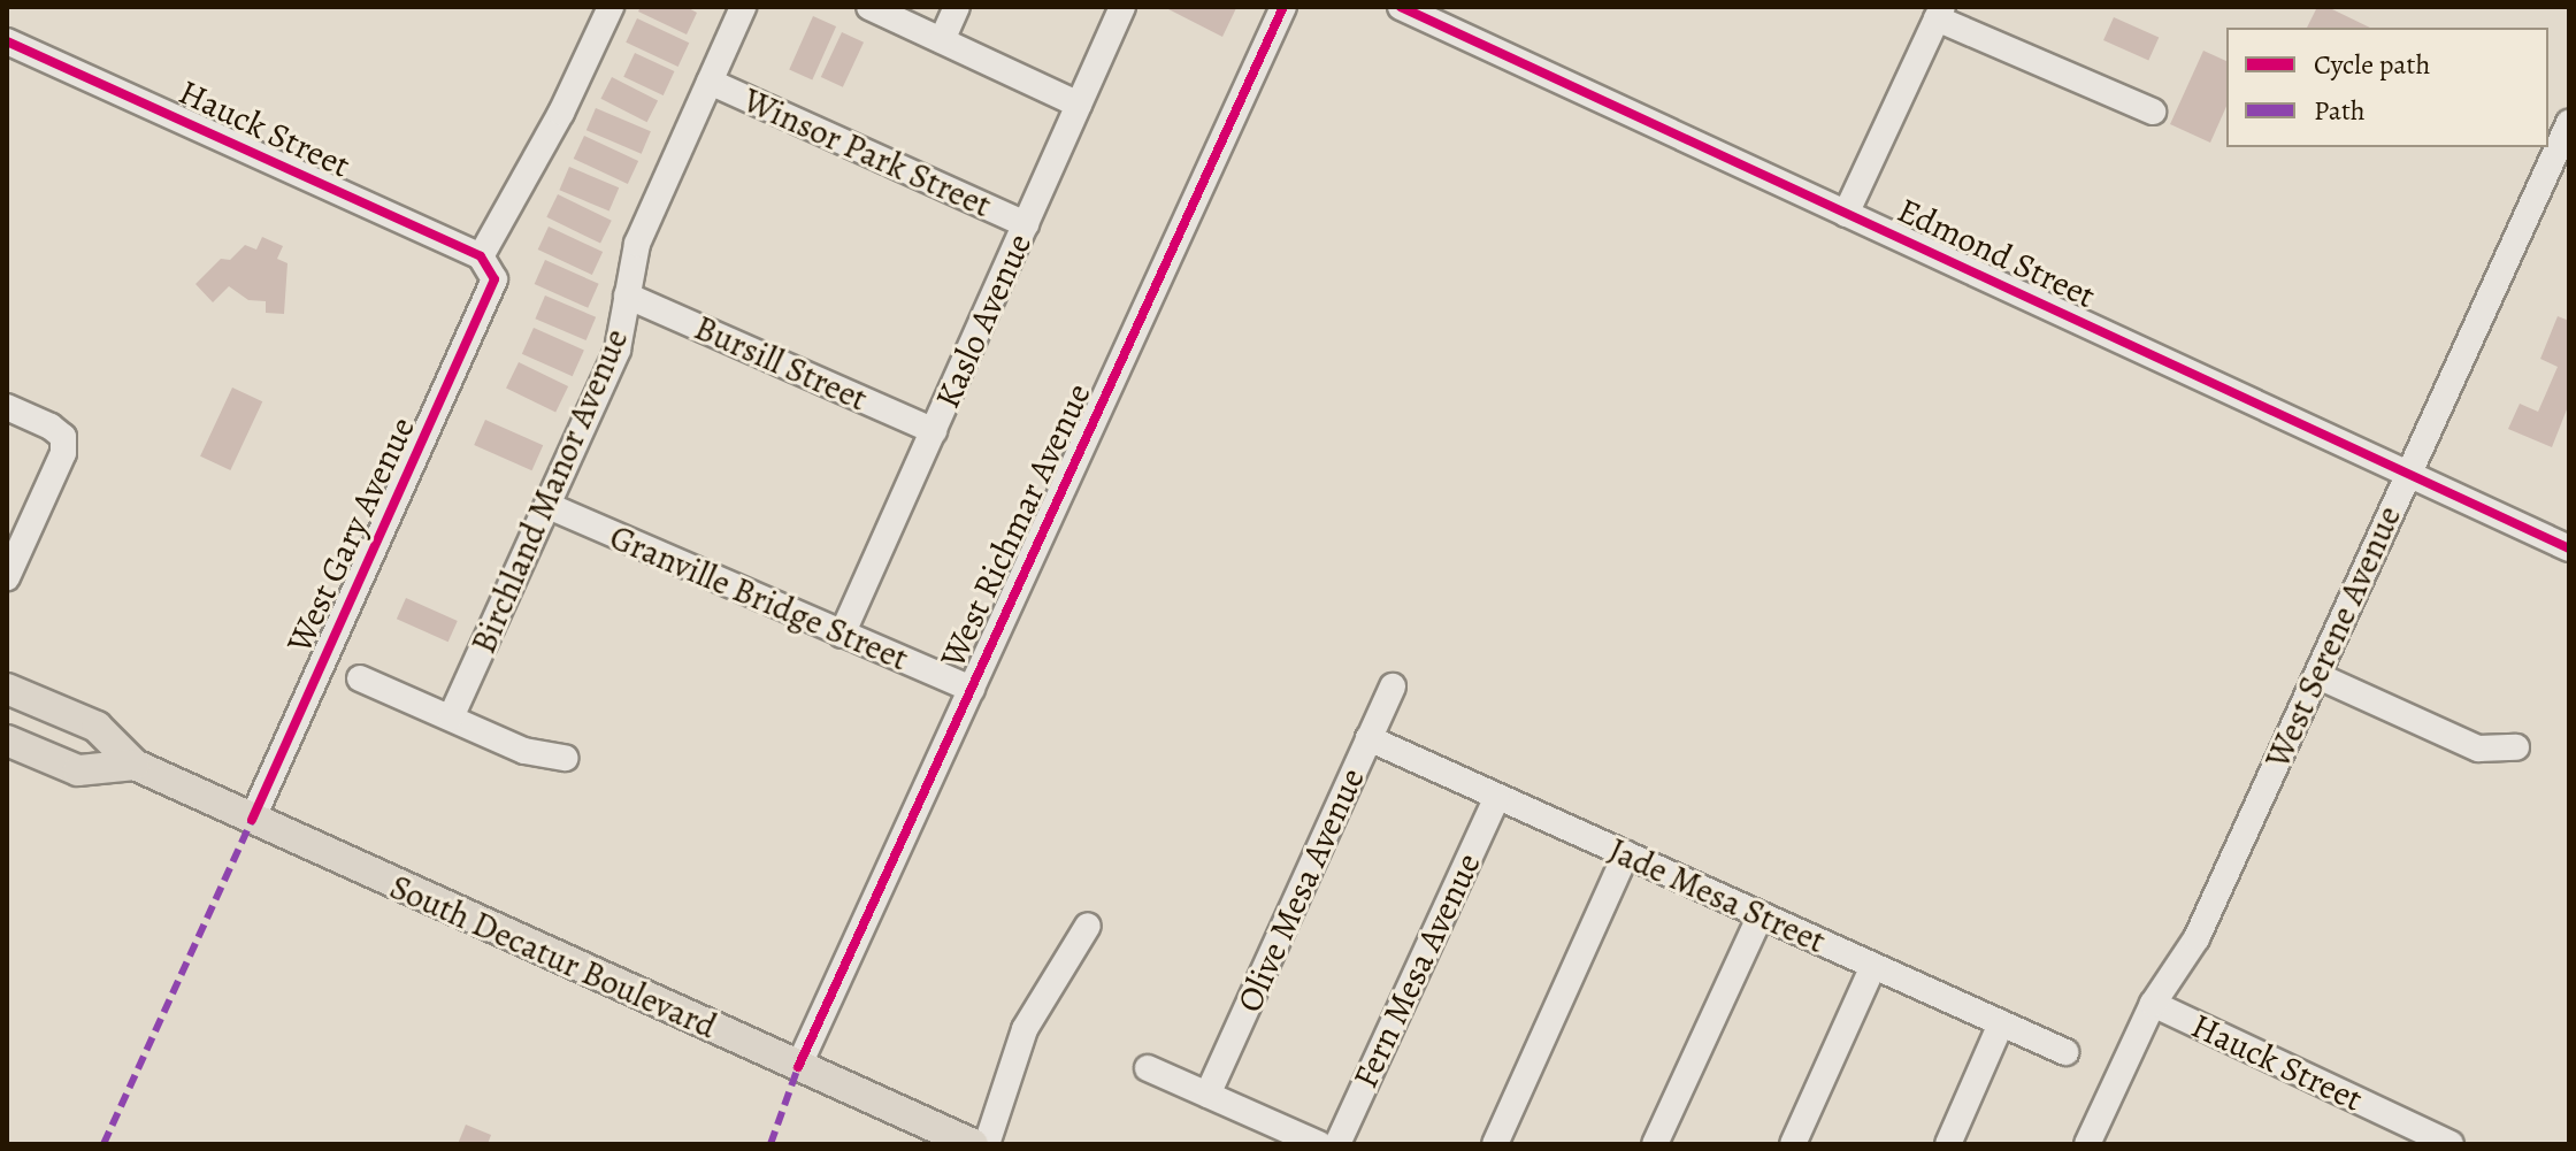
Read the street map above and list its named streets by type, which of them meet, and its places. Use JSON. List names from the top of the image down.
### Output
{
  "streets": {
    "main road": ["South Decatur Boulevard"],
    "street": [
      "Hauck Street",
      "Winsor Park Street",
      "Edmond Street",
      "Kaslo Avenue",
      "Bursill Street",
      "Birchland Manor Avenue",
      "West Richmar Avenue",
      "West Gary Avenue",
      "Granville Bridge Street",
      "West Serene Avenue",
      "Olive Mesa Avenue",
      "Jade Mesa Street",
      "Fern Mesa Avenue"
    ]
  },
  "crossings": [
    ["Hauck Street", "West Gary Avenue"],
    ["Hauck Street", "West Serene Avenue"],
    ["Winsor Park Street", "Kaslo Avenue"],
    ["Winsor Park Street", "Birchland Manor Avenue"],
    ["Edmond Street", "West Serene Avenue"],
    ["Kaslo Avenue", "Bursill Street"],
    ["Kaslo Avenue", "Granville Bridge Street"],
    ["Bursill Street", "Birchland Manor Avenue"],
    ["Birchland Manor Avenue", "Granville Bridge Street"],
    ["West Richmar Avenue", "Granville Bridge Street"],
    ["West Richmar Avenue", "South Decatur Boulevard"],
    ["West Gary Avenue", "South Decatur Boulevard"],
    ["Olive Mesa Avenue", "Jade Mesa Street"],
    ["Jade Mesa Street", "Fern Mesa Avenue"]
  ],
  "legend": ["Cycle path", "Path"]
}
